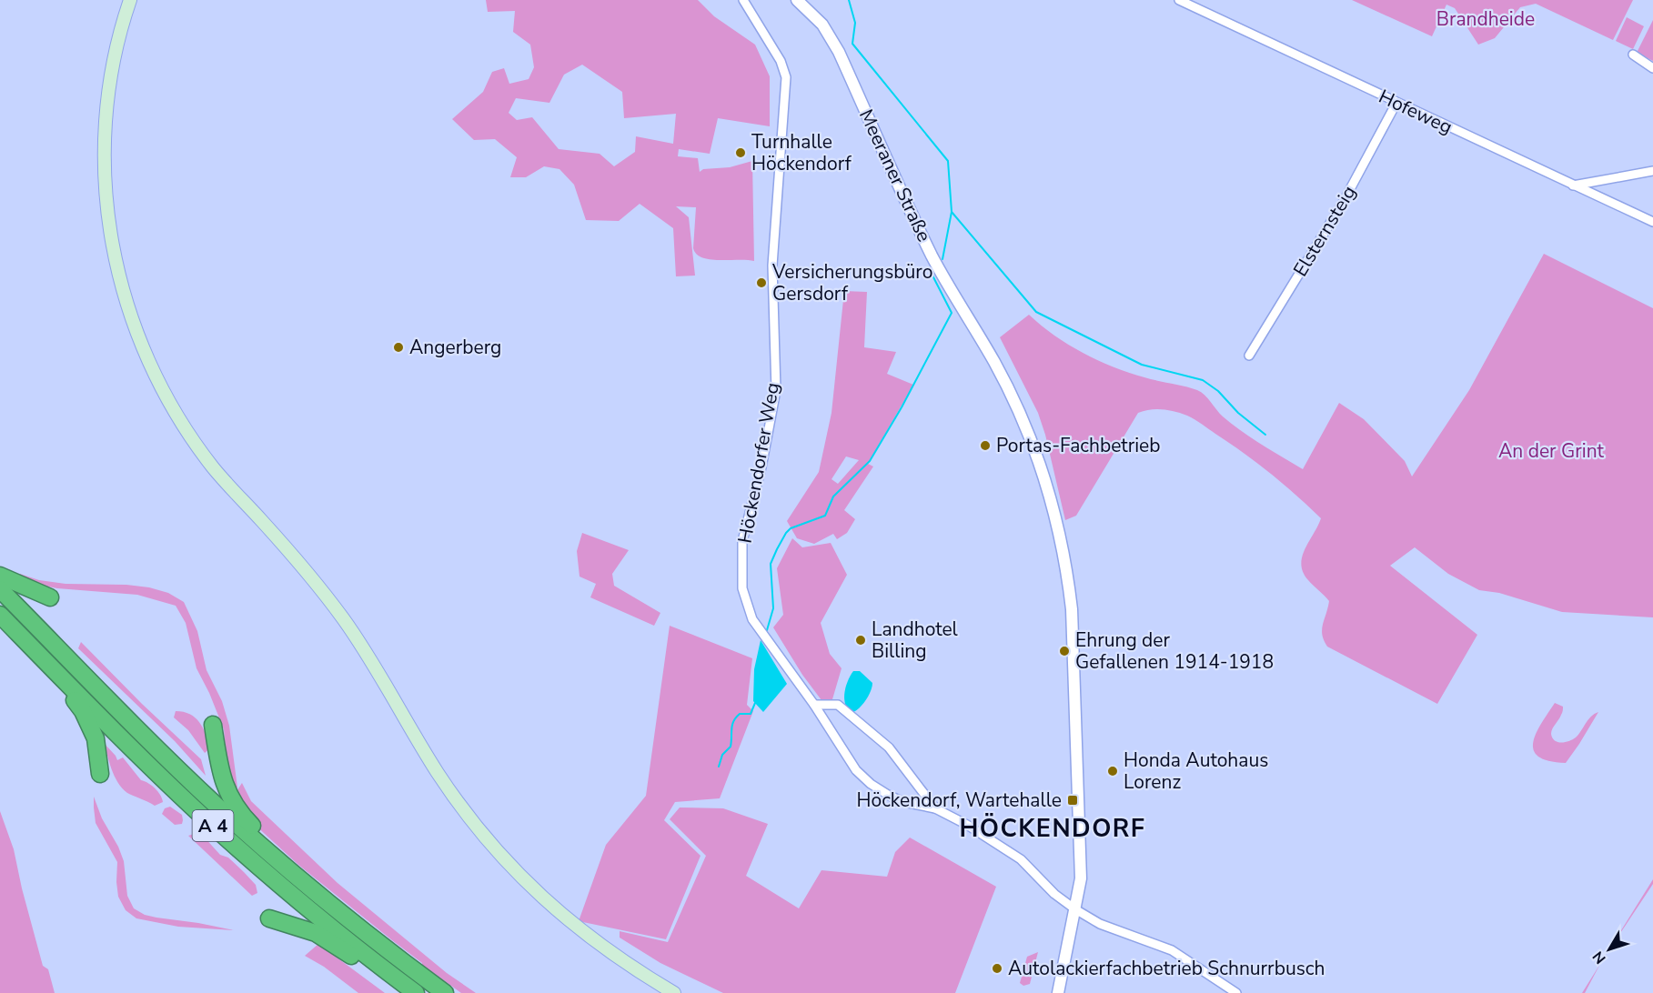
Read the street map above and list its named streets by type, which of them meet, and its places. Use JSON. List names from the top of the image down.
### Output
{
  "streets": {
    "highway": ["A 4"],
    "street": [
      "Hofeweg",
      "Meeraner Straße",
      "Elsternsteig",
      "Höckendorfer Weg"
    ]
  },
  "crossings": [
    ["Hofeweg", "Elsternsteig"],
    ["Meeraner Straße", "Höckendorfer Weg"]
  ],
  "districts": ["HÖCKENDORF"],
  "parks": ["Brandheide", "An der Grint"],
  "places": {
    "other": [
      "Turnhalle Höckendorf",
      "Versicherungsbüro Gersdorf",
      "Angerberg",
      "Portas-Fachbetrieb",
      "Landhotel Billing",
      "Ehrung der Gefallenen 1914-1918",
      "Honda Autohaus Lorenz",
      "Autolackierfachbetrieb Schnurrbusch"
    ],
    "transit": ["Höckendorf, Wartehalle"]
  },
  "north": "bottom left"
}
